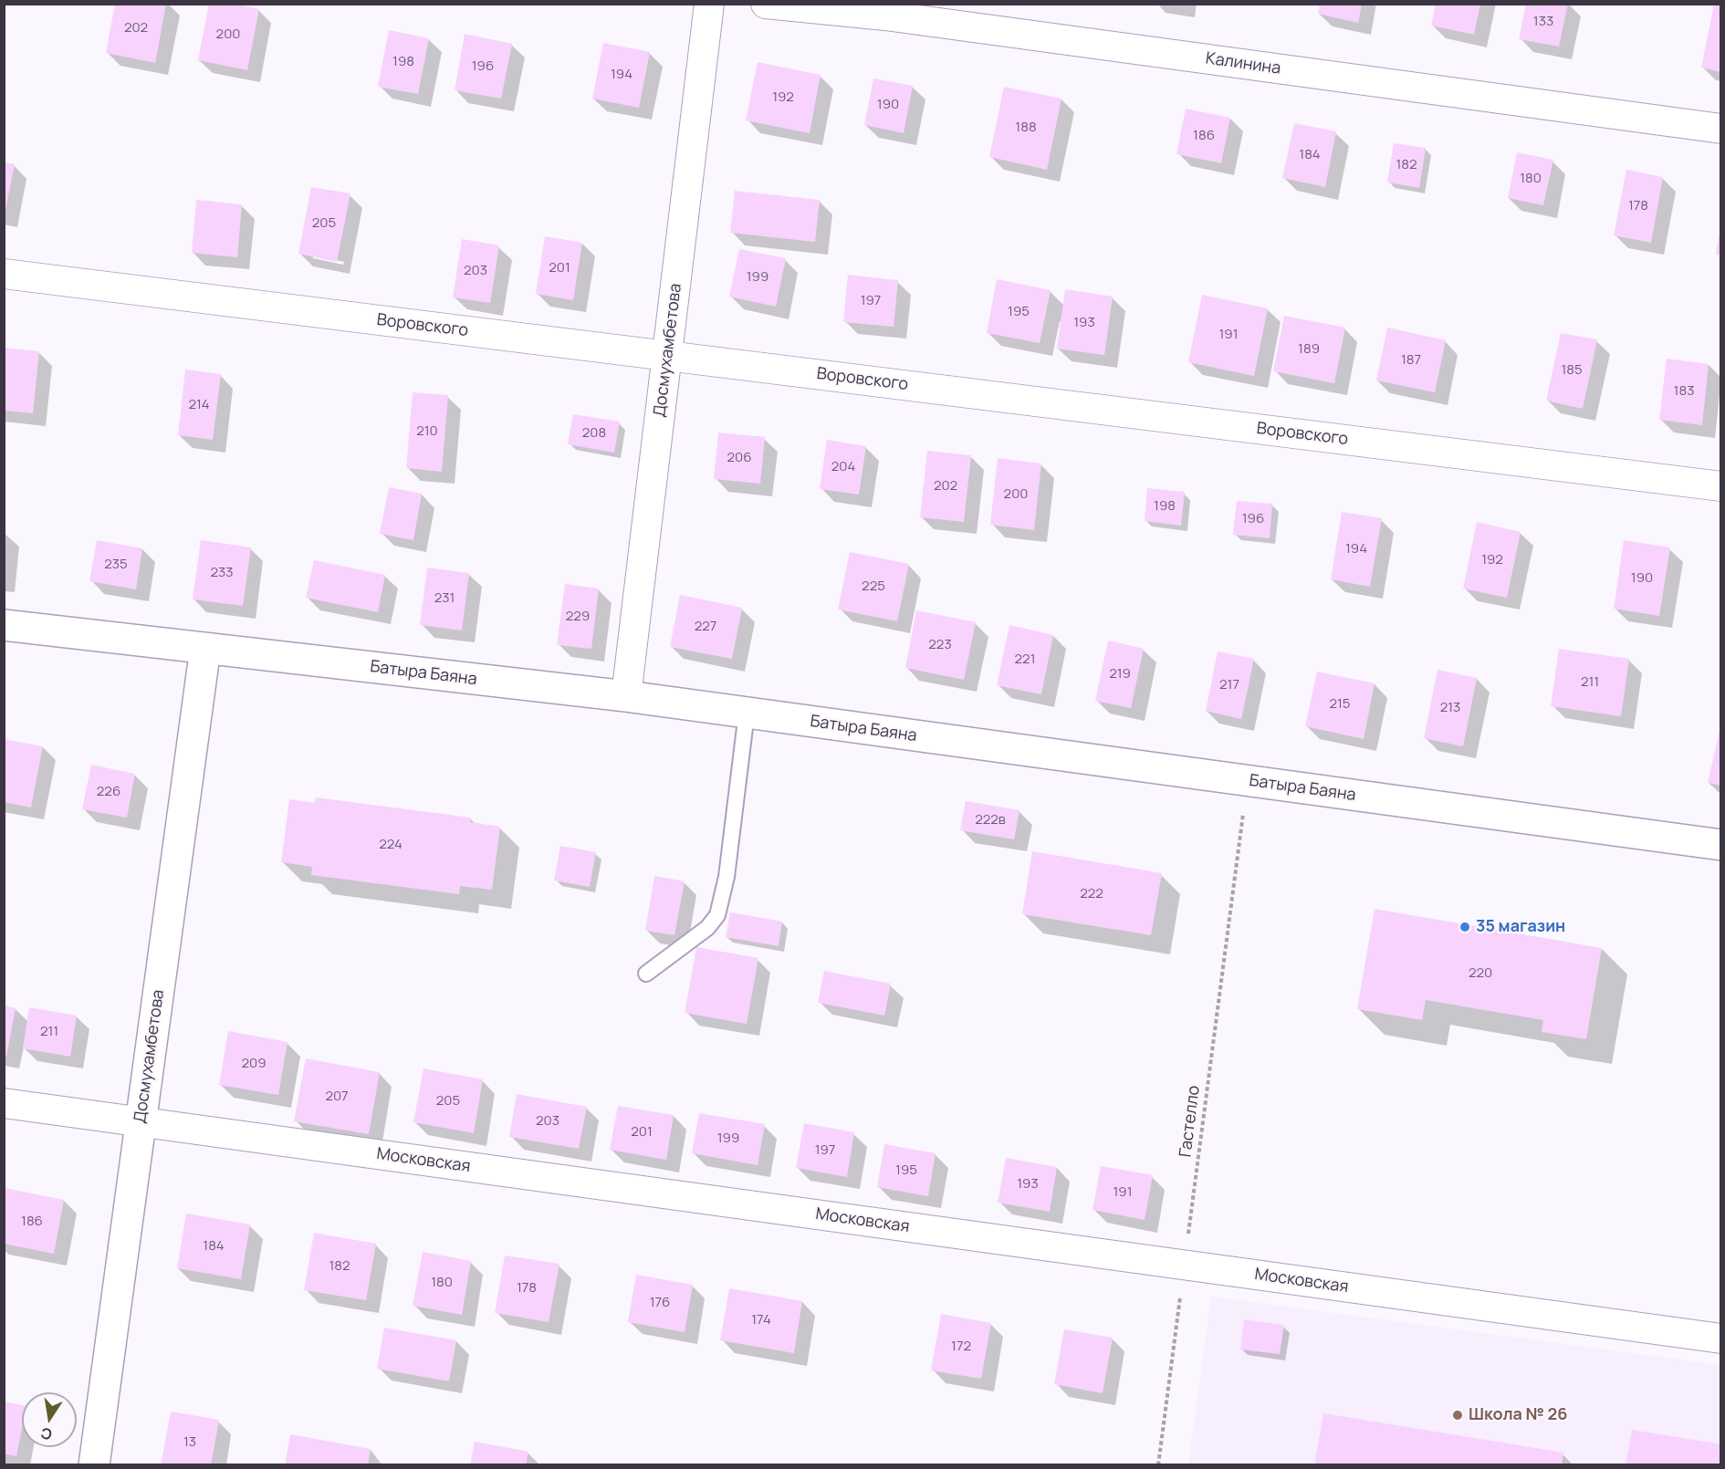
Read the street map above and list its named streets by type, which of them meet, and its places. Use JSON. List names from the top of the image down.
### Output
{
  "streets": {
    "street": [
      "Калинина",
      "Воровского",
      "Досмухамбетова",
      "Батыра Баяна",
      "Московская"
    ],
    "path": ["Гастелло"]
  },
  "crossings": [
    ["Воровского", "Досмухамбетова"],
    ["Досмухамбетова", "Батыра Баяна"],
    ["Досмухамбетова", "Московская"],
    ["Батыра Баяна", "Гастелло"],
    ["Гастелло", "Московская"]
  ],
  "places": ["35 магазин", "Школа № 26"],
  "house_numbers": [
    "133",
    "202",
    "200",
    "198",
    "196",
    "194",
    "192",
    "190",
    "188",
    "186",
    "184",
    "182",
    "180",
    "178",
    "205",
    "201",
    "203",
    "199",
    "197",
    "195",
    "193",
    "191",
    "189",
    "187",
    "185",
    "183",
    "214",
    "210",
    "208",
    "206",
    "204",
    "202",
    "200",
    "198",
    "196",
    "194",
    "192",
    "235",
    "233",
    "190",
    "225",
    "231",
    "229",
    "227",
    "223",
    "221",
    "219",
    "211",
    "217",
    "215",
    "213",
    "226",
    "222в",
    "224",
    "222",
    "220",
    "211",
    "209",
    "207",
    "205",
    "203",
    "201",
    "199",
    "197",
    "195",
    "193",
    "191",
    "186",
    "184",
    "182",
    "180",
    "178",
    "176",
    "174",
    "172",
    "13"
  ],
  "north": "bottom"
}
